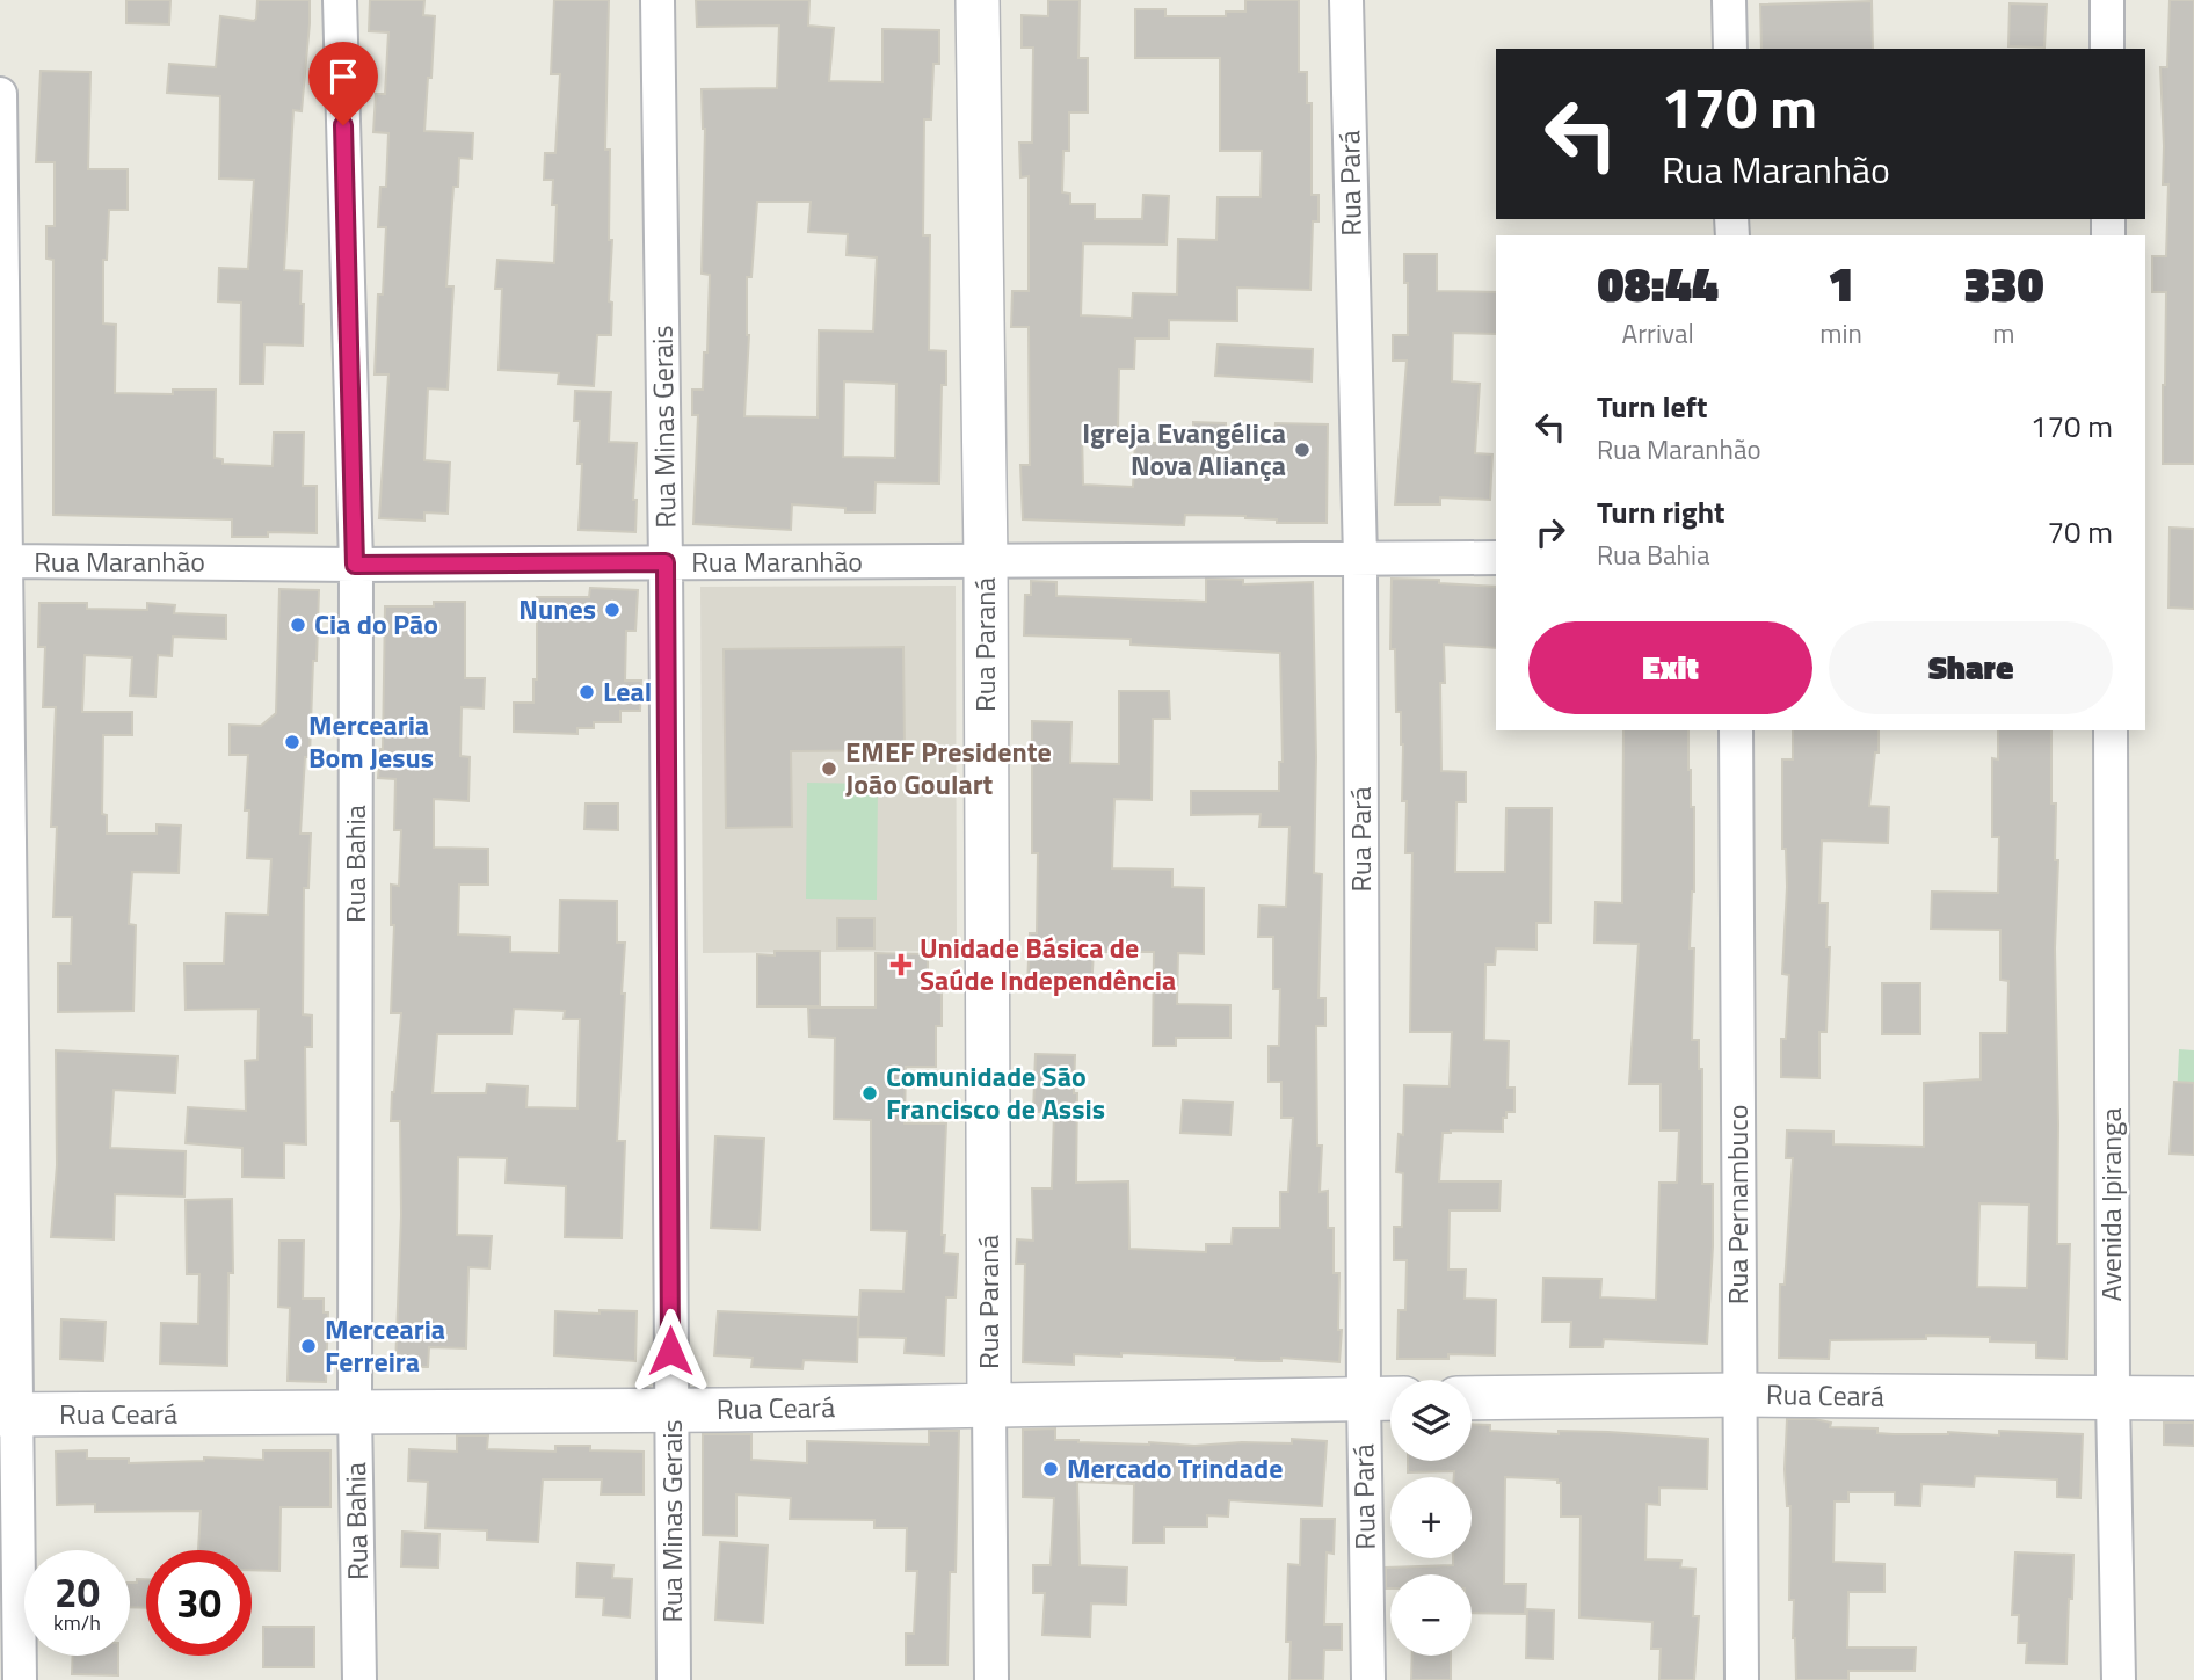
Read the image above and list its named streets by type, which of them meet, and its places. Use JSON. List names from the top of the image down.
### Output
{
  "streets": {
    "street": [
      "Rua Pará",
      "Rua Minas Gerais",
      "Rua Maranhão",
      "Rua Paraná",
      "Rua Bahia",
      "Rua Pernambuco",
      "Avenida Ipiranga",
      "Rua Ceará"
    ]
  },
  "crossings": [
    ["Rua Pará", "Rua Maranhão"],
    ["Rua Pará", "Rua Ceará"],
    ["Rua Minas Gerais", "Rua Maranhão"],
    ["Rua Minas Gerais", "Rua Ceará"],
    ["Rua Maranhão", "Rua Paraná"],
    ["Rua Maranhão", "Rua Bahia"],
    ["Rua Paraná", "Rua Ceará"],
    ["Rua Bahia", "Rua Ceará"],
    ["Rua Pernambuco", "Rua Ceará"],
    ["Avenida Ipiranga", "Rua Ceará"]
  ],
  "places": {
    "other": [
      "Igreja Evangélica Nova Aliança",
      "Nunes",
      "Cia do Pão",
      "Leal",
      "Mercearia Bom Jesus",
      "EMEF Presidente João Goulart",
      "Comunidade São Francisco de Assis",
      "Mercearia Ferreira",
      "Mercado Trindade"
    ],
    "health": ["Unidade Básica de Saúde Independência"]
  },
  "page": {
    "turn": ["170 m", "Rua Maranhão"],
    "eta": [
      "08:44",
      "Arrival",
      "1",
      "min",
      "330",
      "m"
    ],
    "list": [
      {
        "name": "Turn left",
        "note": "Rua Maranhão",
        "value": "170 m"
      },
      {
        "name": "Turn right",
        "note": "Rua Bahia",
        "value": "70 m"
      }
    ],
    "buttons": ["Exit", "Share"],
    "map_buttons": ["+", "−"],
    "speed": "20 km/h",
    "limit": "30"
  }
}
